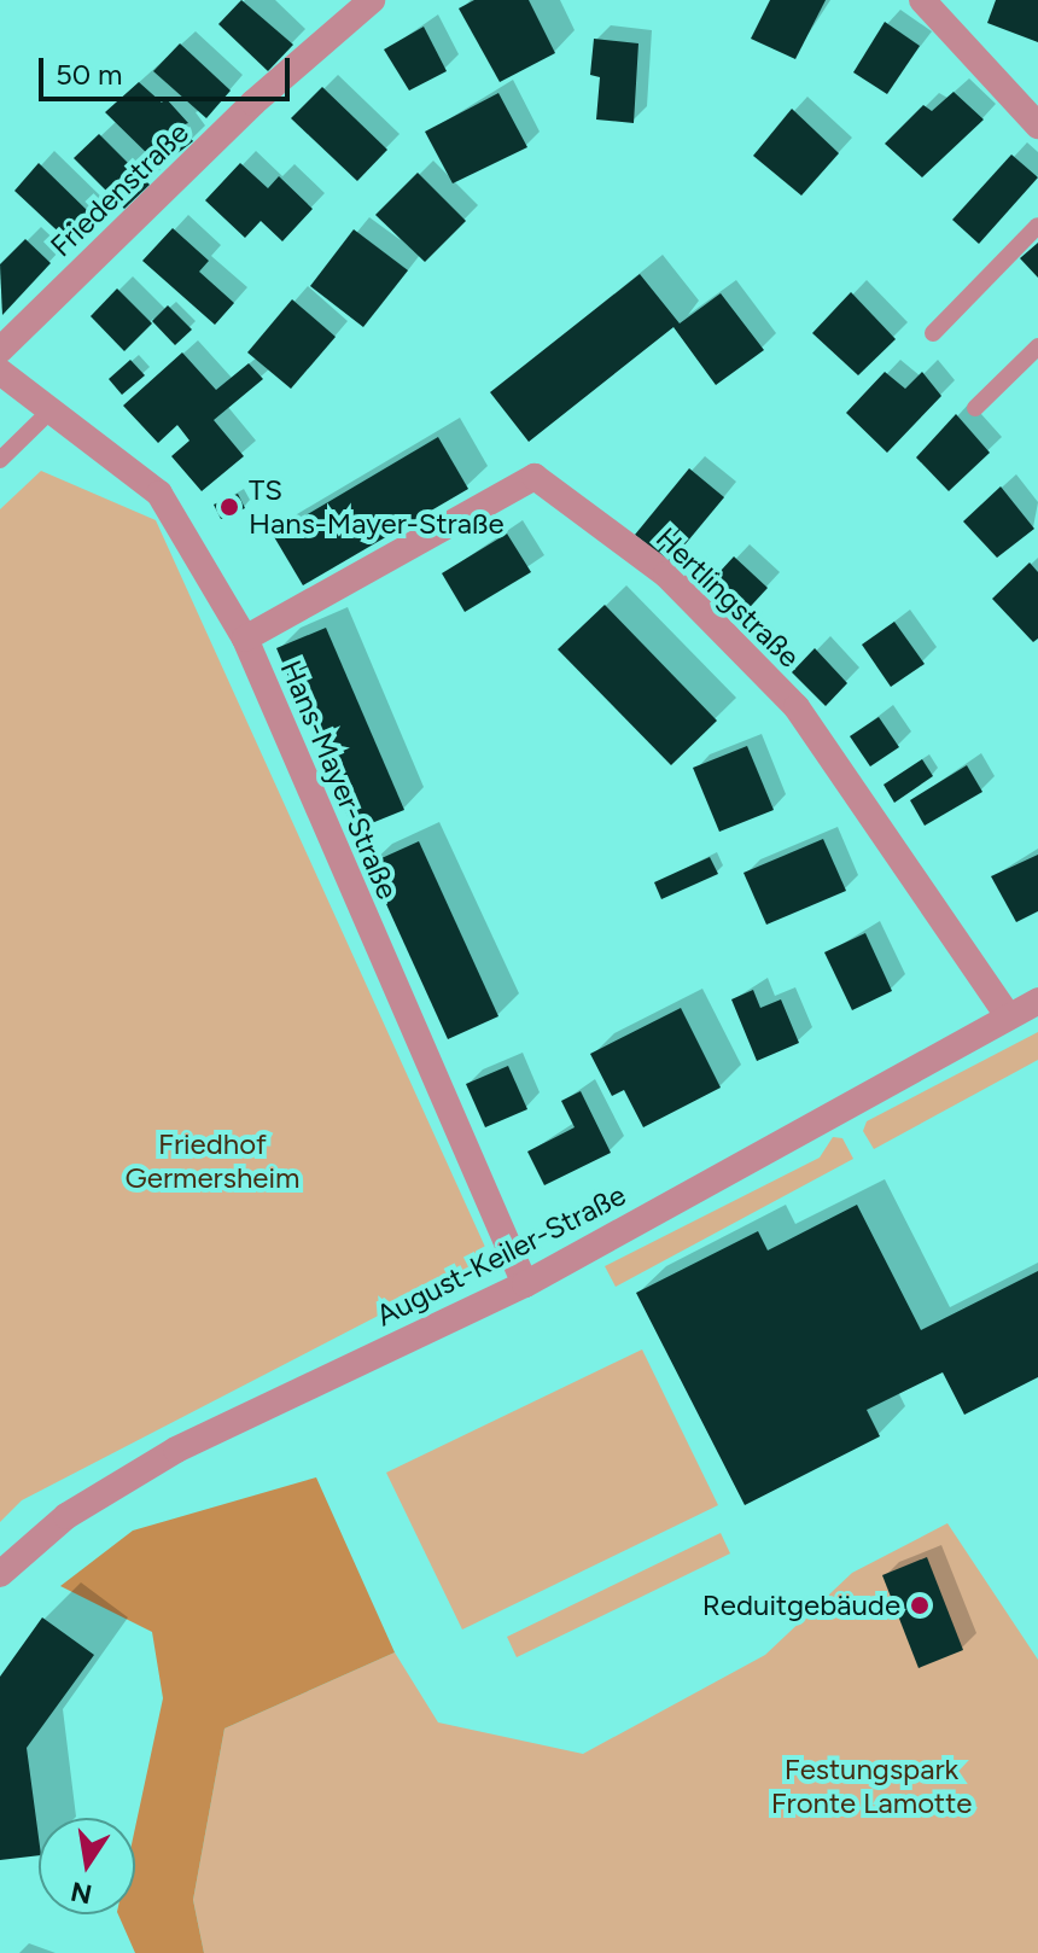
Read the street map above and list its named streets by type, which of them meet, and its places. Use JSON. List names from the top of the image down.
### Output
{
  "streets": {
    "street": [
      "Friedenstraße",
      "Hertlingstraße",
      "Hans-Mayer-Straße",
      "August-Keiler-Straße"
    ]
  },
  "crossings": [
    ["Hertlingstraße", "Hans-Mayer-Straße"],
    ["Hertlingstraße", "August-Keiler-Straße"],
    ["Hans-Mayer-Straße", "August-Keiler-Straße"]
  ],
  "parks": ["Friedhof Germersheim", "Festungspark Fronte Lamotte"],
  "places": ["TS Hans-Mayer-Straße", "Reduitgebäude"],
  "scale_bar": "50 m",
  "north": "bottom"
}
